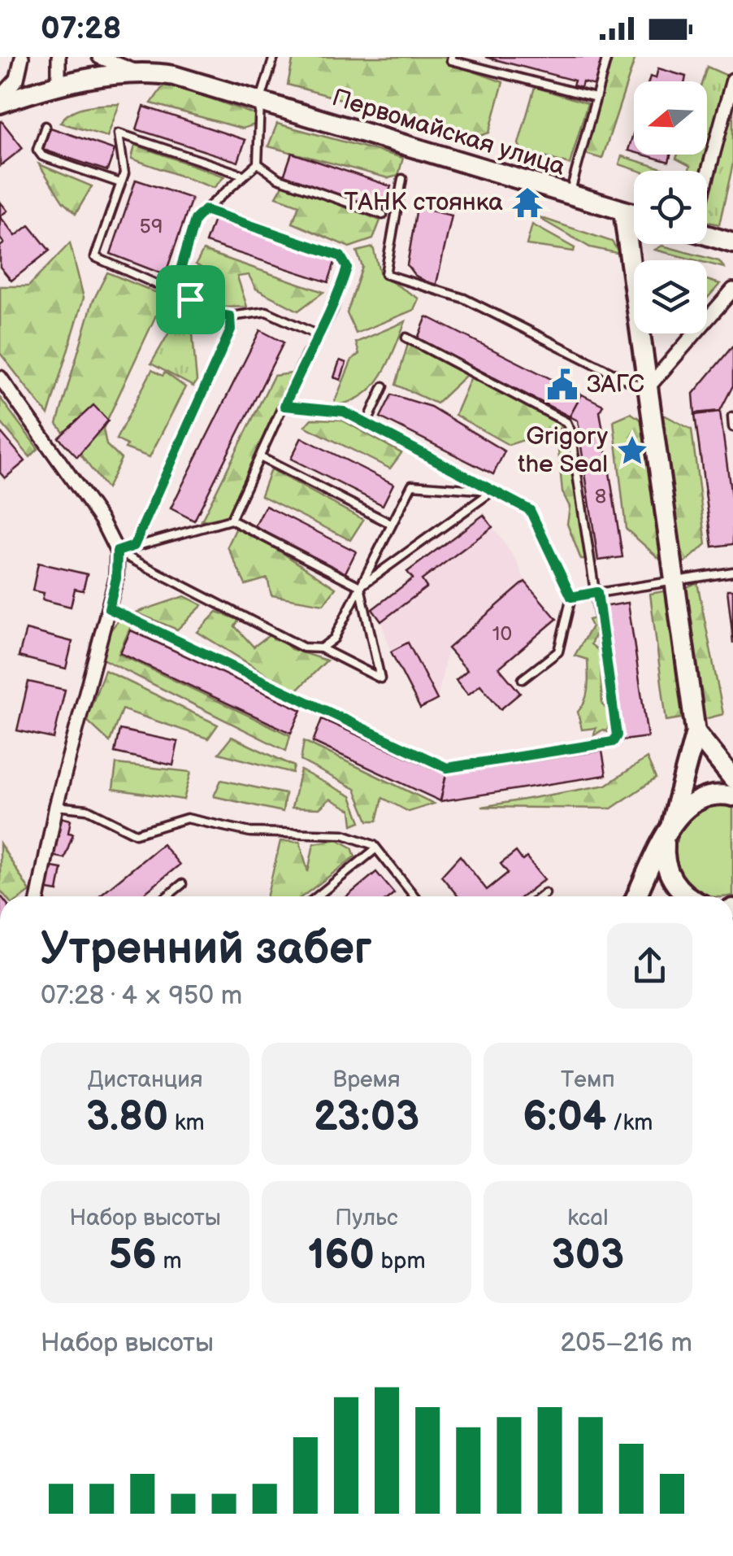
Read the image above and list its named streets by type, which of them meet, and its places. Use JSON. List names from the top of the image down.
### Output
{
  "streets": {
    "main road": ["Первомайская улица"]
  },
  "places": {
    "temple": ["ТАНК стоянка"],
    "public building": ["ЗАГС"],
    "place": ["Grigory the Seal"]
  },
  "house_numbers": ["59", "8", "10"],
  "north": "left",
  "page": {
    "status": "07:28",
    "heading": ["Утренний забег", "07:28 · 4 × 950 m"],
    "stats": [
      ["Дистанция", "3.80 km"],
      ["Время", "23:03"],
      ["Темп", "6:04 /km"],
      ["Набор высоты", "56 m"],
      ["Пульс", "160 bpm"],
      ["kcal", "303"]
    ],
    "chart": ["Набор высоты", "205–216 m"]
  }
}
